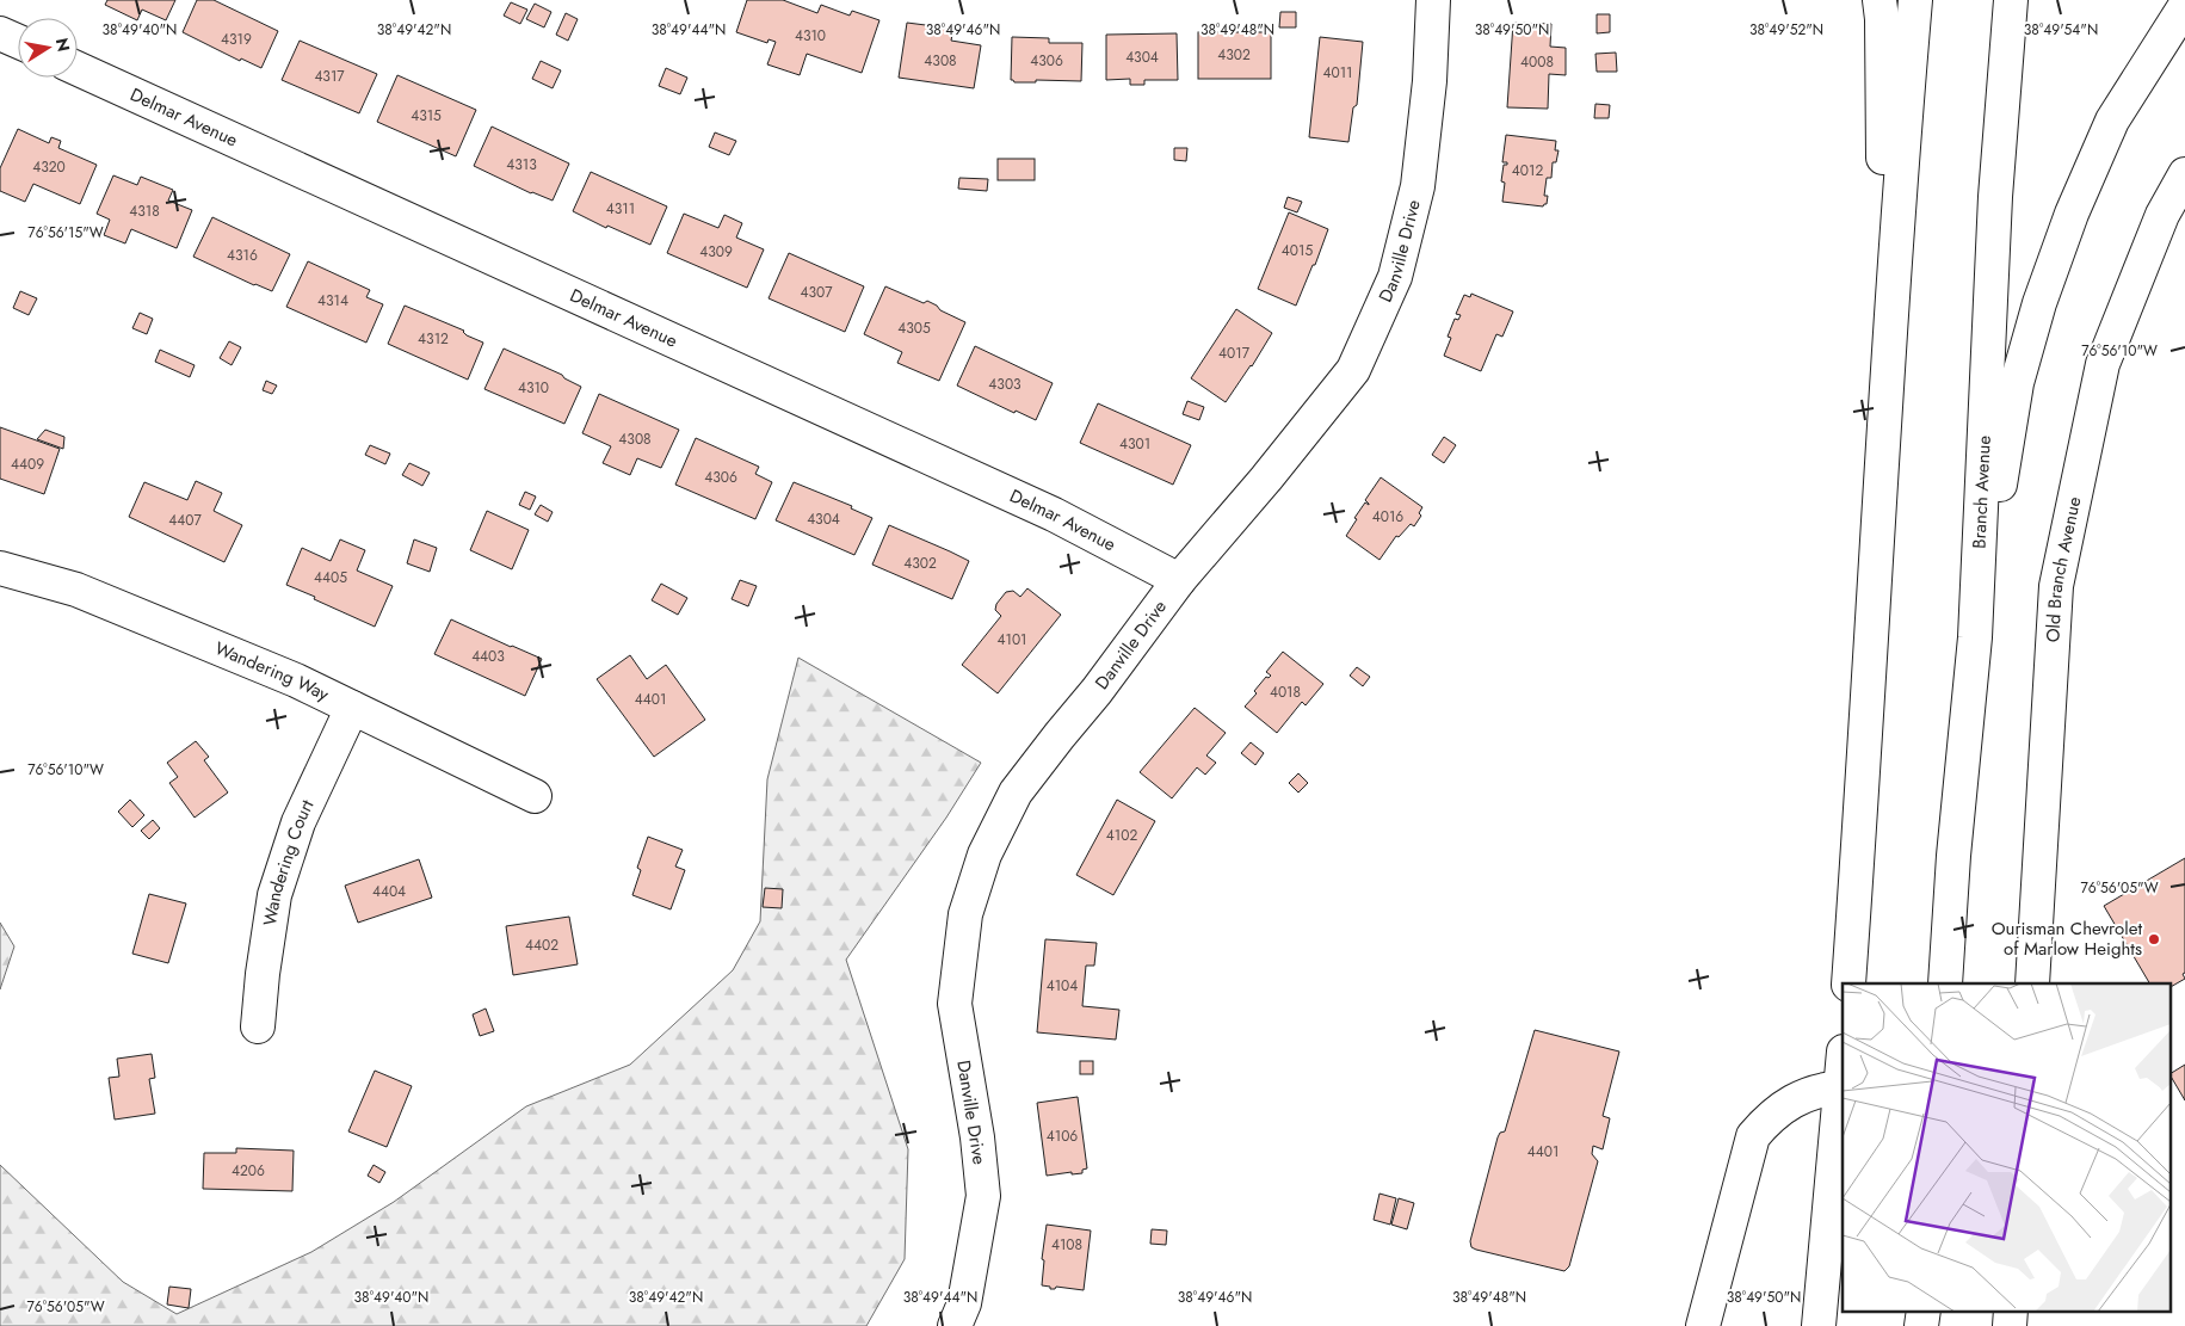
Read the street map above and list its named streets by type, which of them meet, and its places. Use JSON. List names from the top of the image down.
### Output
{
  "streets": {
    "main road": [
      "Delmar Avenue",
      "Danville Drive",
      "Branch Avenue",
      "Old Branch Avenue",
      "Wandering Way",
      "Wandering Court"
    ]
  },
  "crossings": [
    ["Delmar Avenue", "Danville Drive"],
    ["Wandering Way", "Wandering Court"]
  ],
  "places": ["Ourisman Chevrolet of Marlow Heights"],
  "house_numbers": [
    "4310",
    "4319",
    "4302",
    "4304",
    "4308",
    "4306",
    "4008",
    "4011",
    "4317",
    "4315",
    "4313",
    "4320",
    "4012",
    "4311",
    "4318",
    "4015",
    "4309",
    "4316",
    "4307",
    "4314",
    "4305",
    "4312",
    "4017",
    "4303",
    "4310",
    "4308",
    "4301",
    "4409",
    "4306",
    "4016",
    "4304",
    "4407",
    "4302",
    "4405",
    "4101",
    "4403",
    "4018",
    "4401",
    "4102",
    "4404",
    "4402",
    "4104",
    "4106",
    "4401",
    "4206",
    "4108"
  ],
  "north": "right",
  "coordinates": [
    "38°49'40\"N",
    "38°49'42\"N",
    "38°49'44\"N",
    "38°49'46\"N",
    "38°49'48\"N",
    "38°49'50\"N",
    "38°49'52\"N",
    "38°49'54\"N",
    "76°56'15\"W",
    "76°56'10\"W",
    "76°56'05\"W"
  ]
}
